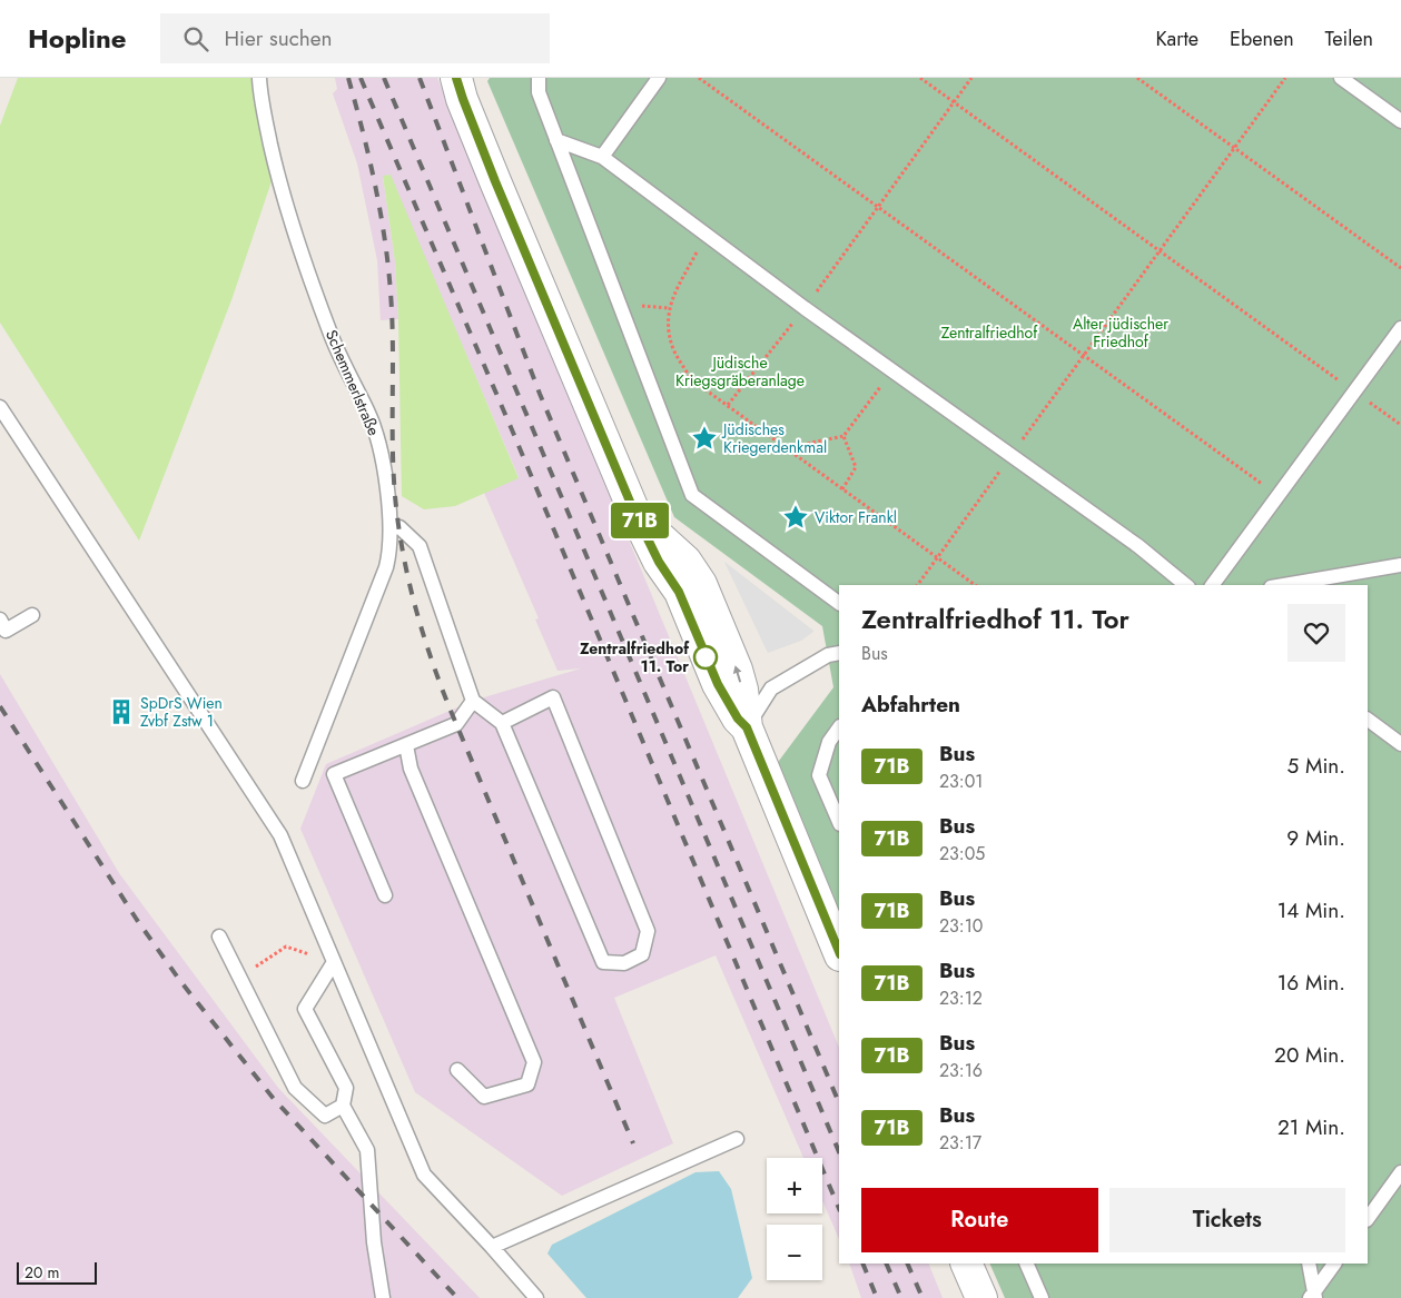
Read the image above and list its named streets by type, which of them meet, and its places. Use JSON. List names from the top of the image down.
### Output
{
  "streets": {
    "lane": ["Schemmerlstraße"]
  },
  "parks": ["Alter jüdischer Friedhof", "Zentralfriedhof", "Jüdische Kriegsgräberanlage"],
  "places": {
    "place": ["Jüdisches Kriegerdenkmal", "Viktor Frankl"],
    "other": ["Zentralfriedhof 11. Tor"],
    "building": ["SpDrS Wien Zvbf Zstw 1"]
  },
  "lines": ["bus line 71B"],
  "scale_bar": "20 m",
  "page": {
    "header": "Hopline",
    "search": "Hier suchen",
    "nav": ["Karte", "Ebenen", "Teilen"],
    "on_map": "71B",
    "heading": [
      ["Zentralfriedhof 11. Tor", "Bus"],
      "Abfahrten"
    ],
    "list": [
      {
        "mark": "71B",
        "name": "Bus",
        "note": "23:01",
        "value": "5 Min."
      },
      {
        "mark": "71B",
        "name": "Bus",
        "note": "23:05",
        "value": "9 Min."
      },
      {
        "mark": "71B",
        "name": "Bus",
        "note": "23:10",
        "value": "14 Min."
      },
      {
        "mark": "71B",
        "name": "Bus",
        "note": "23:12",
        "value": "16 Min."
      },
      {
        "mark": "71B",
        "name": "Bus",
        "note": "23:16",
        "value": "20 Min."
      },
      {
        "mark": "71B",
        "name": "Bus",
        "note": "23:17",
        "value": "21 Min."
      }
    ],
    "map_buttons": ["+", "−"],
    "buttons": ["Route", "Tickets"],
    "scale": "20 m"
  }
}
